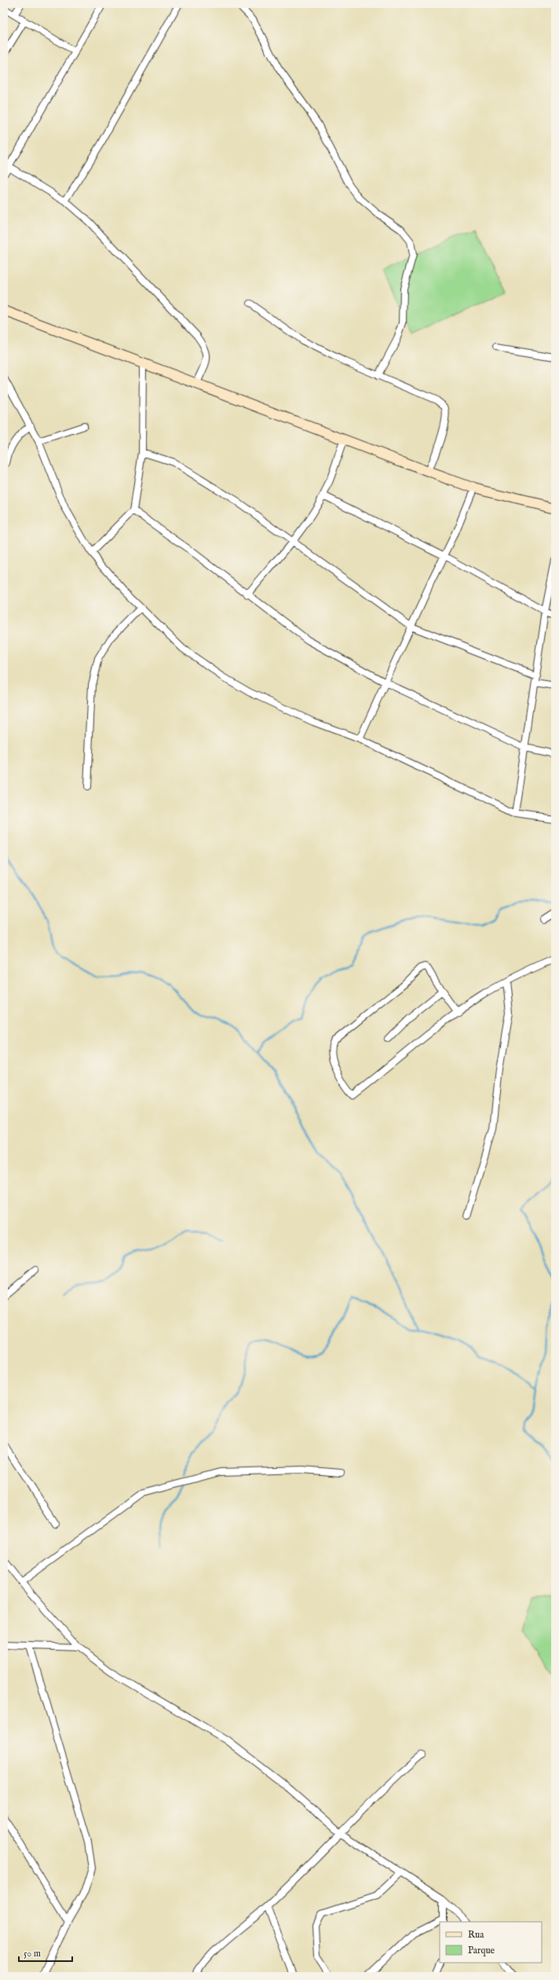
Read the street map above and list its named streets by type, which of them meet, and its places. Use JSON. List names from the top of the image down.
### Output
{
  "legend": ["Rua", "Parque"],
  "scale_bar": "50 m"
}
